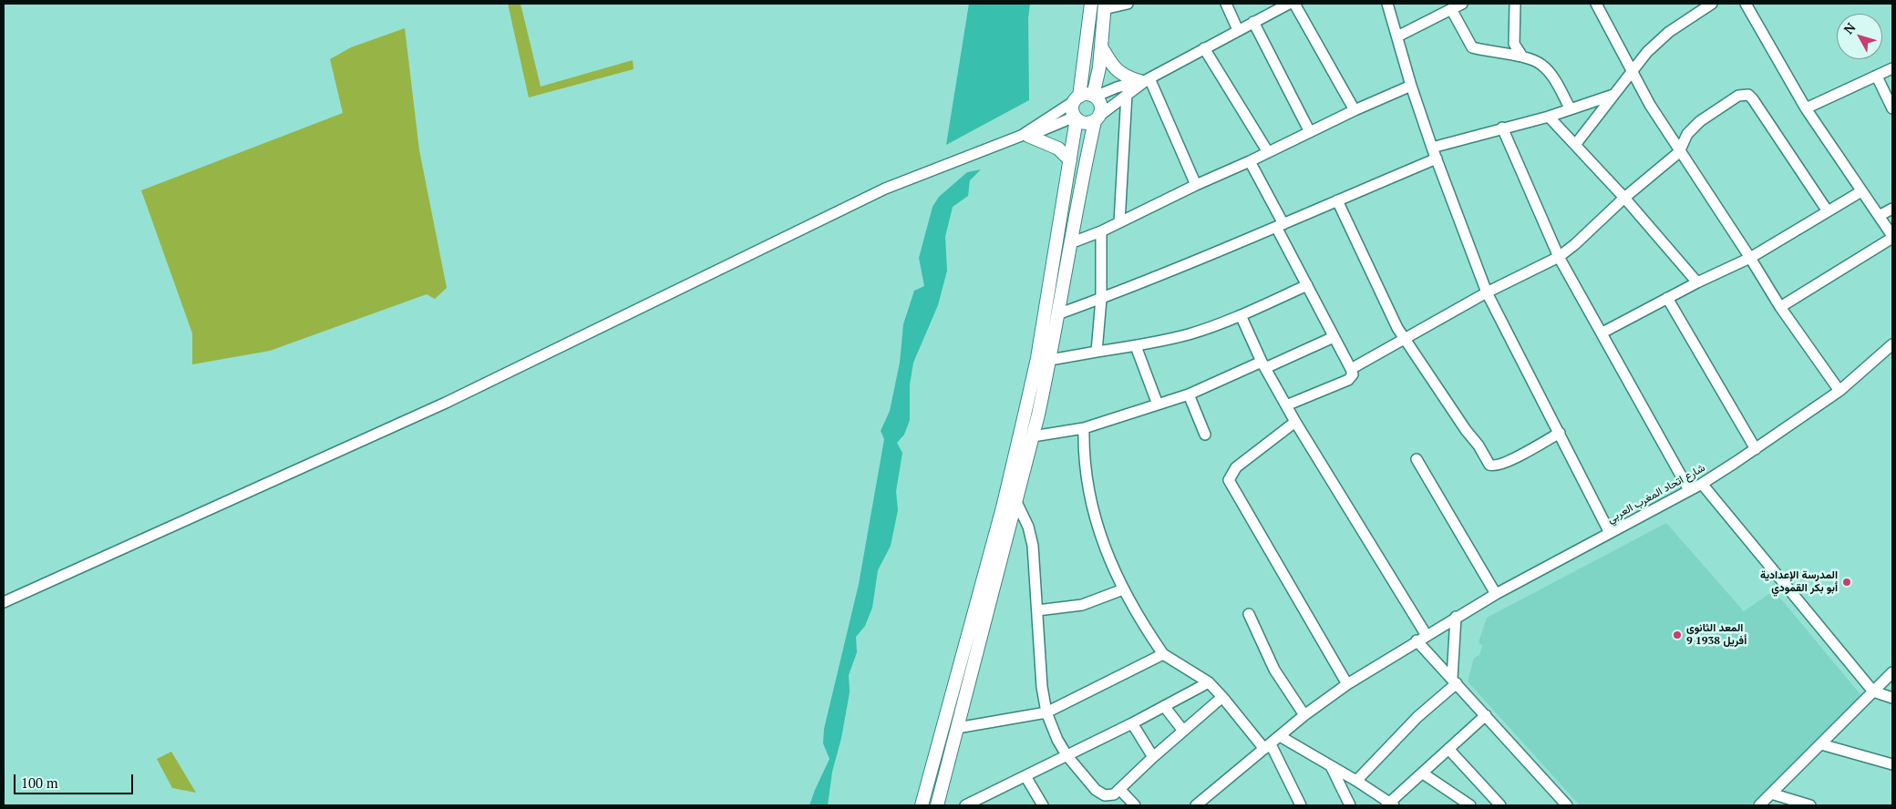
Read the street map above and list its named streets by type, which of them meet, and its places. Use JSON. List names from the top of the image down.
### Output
{
  "streets": {
    "street": ["شارع اتحاد المغرب العربي"]
  },
  "places": ["المدرسة الإعدادية أبو بكر القمودي", "المعد الثانوي 9 أفريل 1938"],
  "scale_bar": "100 m",
  "north": "top left"
}
